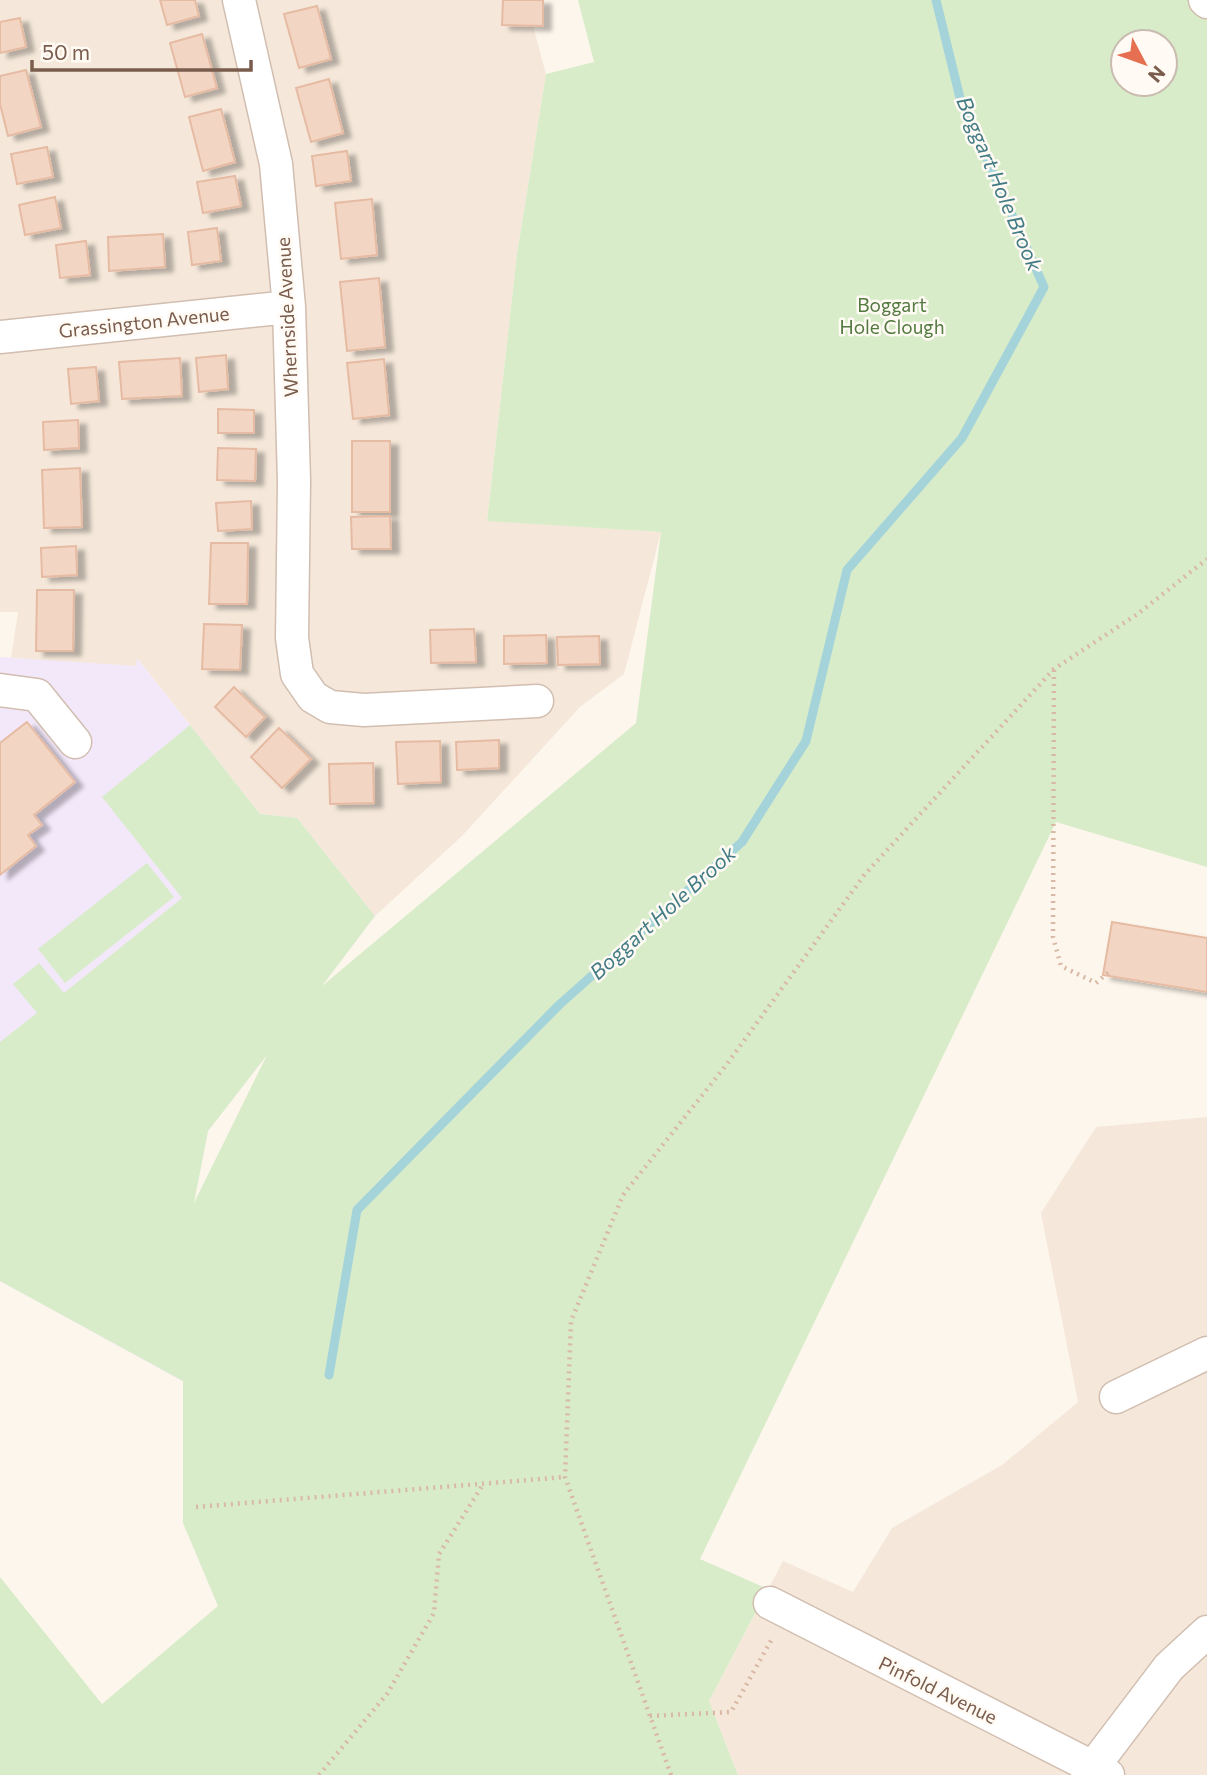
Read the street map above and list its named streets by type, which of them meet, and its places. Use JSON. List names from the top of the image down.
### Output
{
  "streets": {
    "street": ["Whernside Avenue", "Grassington Avenue", "Pinfold Avenue"]
  },
  "crossings": [
    ["Whernside Avenue", "Grassington Avenue"]
  ],
  "water": ["Boggart Hole Brook"],
  "parks": ["Boggart Hole Clough"],
  "scale_bar": "50 m",
  "north": "bottom right"
}
